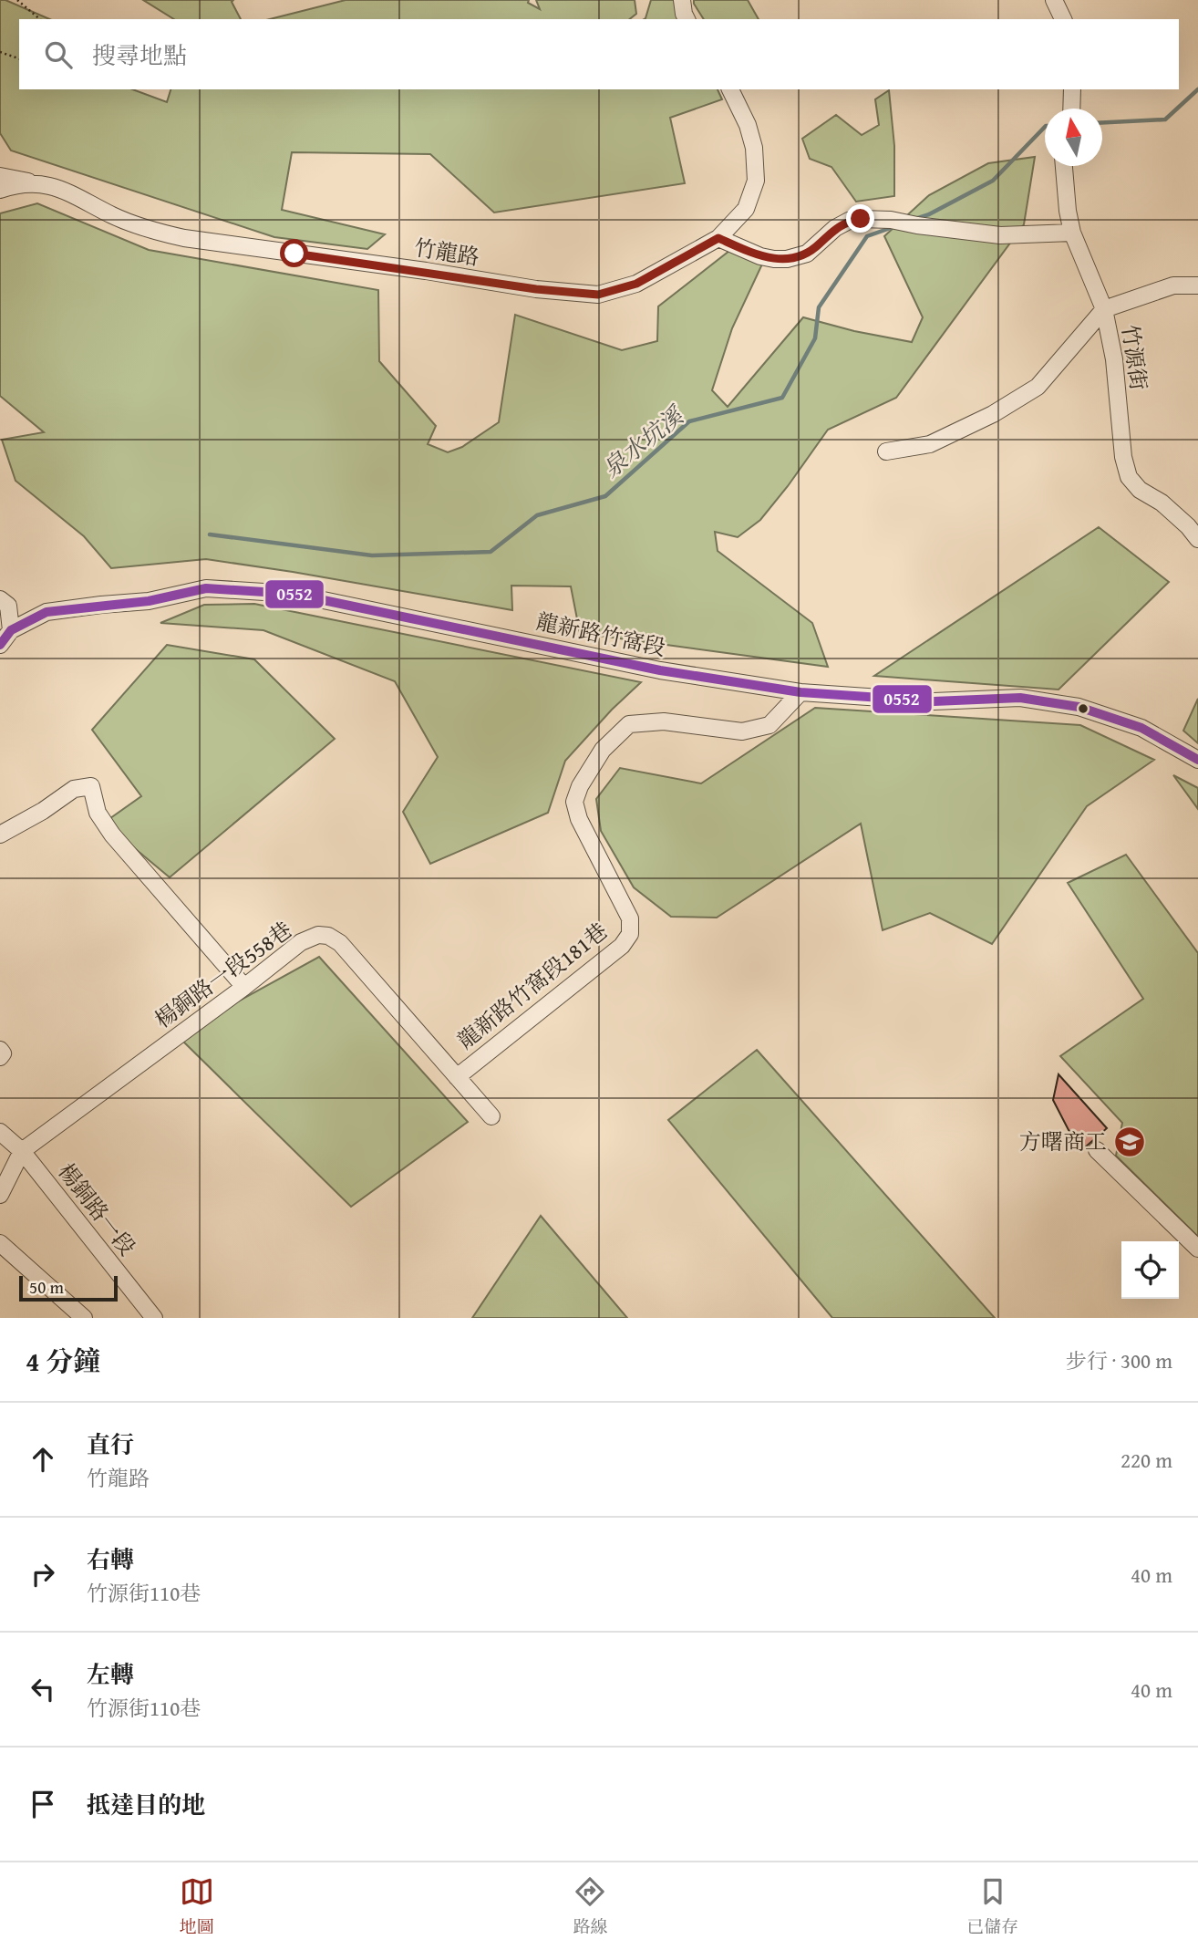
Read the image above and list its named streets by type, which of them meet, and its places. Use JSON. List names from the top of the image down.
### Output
{
  "streets": {
    "street": [
      "竹龍路",
      "竹源街",
      "龍新路竹窩段",
      "楊銅路一段558巷",
      "龍新路竹窩段181巷",
      "楊銅路一段"
    ]
  },
  "crossings": [
    ["龍新路竹窩段", "龍新路竹窩段181巷"],
    ["楊銅路一段558巷", "龍新路竹窩段181巷"],
    ["楊銅路一段558巷", "楊銅路一段"]
  ],
  "water": ["泉水坑溪"],
  "places": {
    "school or university": ["方曙商工"]
  },
  "lines": ["transit line 0552"],
  "scale_bar": "50 m",
  "north": "top",
  "page": {
    "search": "搜尋地點",
    "scale": "50 m",
    "heading": ["4 分鐘", "步行 · 300 m"],
    "list": [
      ["直行", "竹龍路", "220 m"],
      ["右轉", "竹源街110巷", "40 m"],
      ["左轉", "竹源街110巷", "40 m"],
      "抵達目的地"
    ],
    "nav": ["地圖", "路線", "已儲存"]
  }
}
